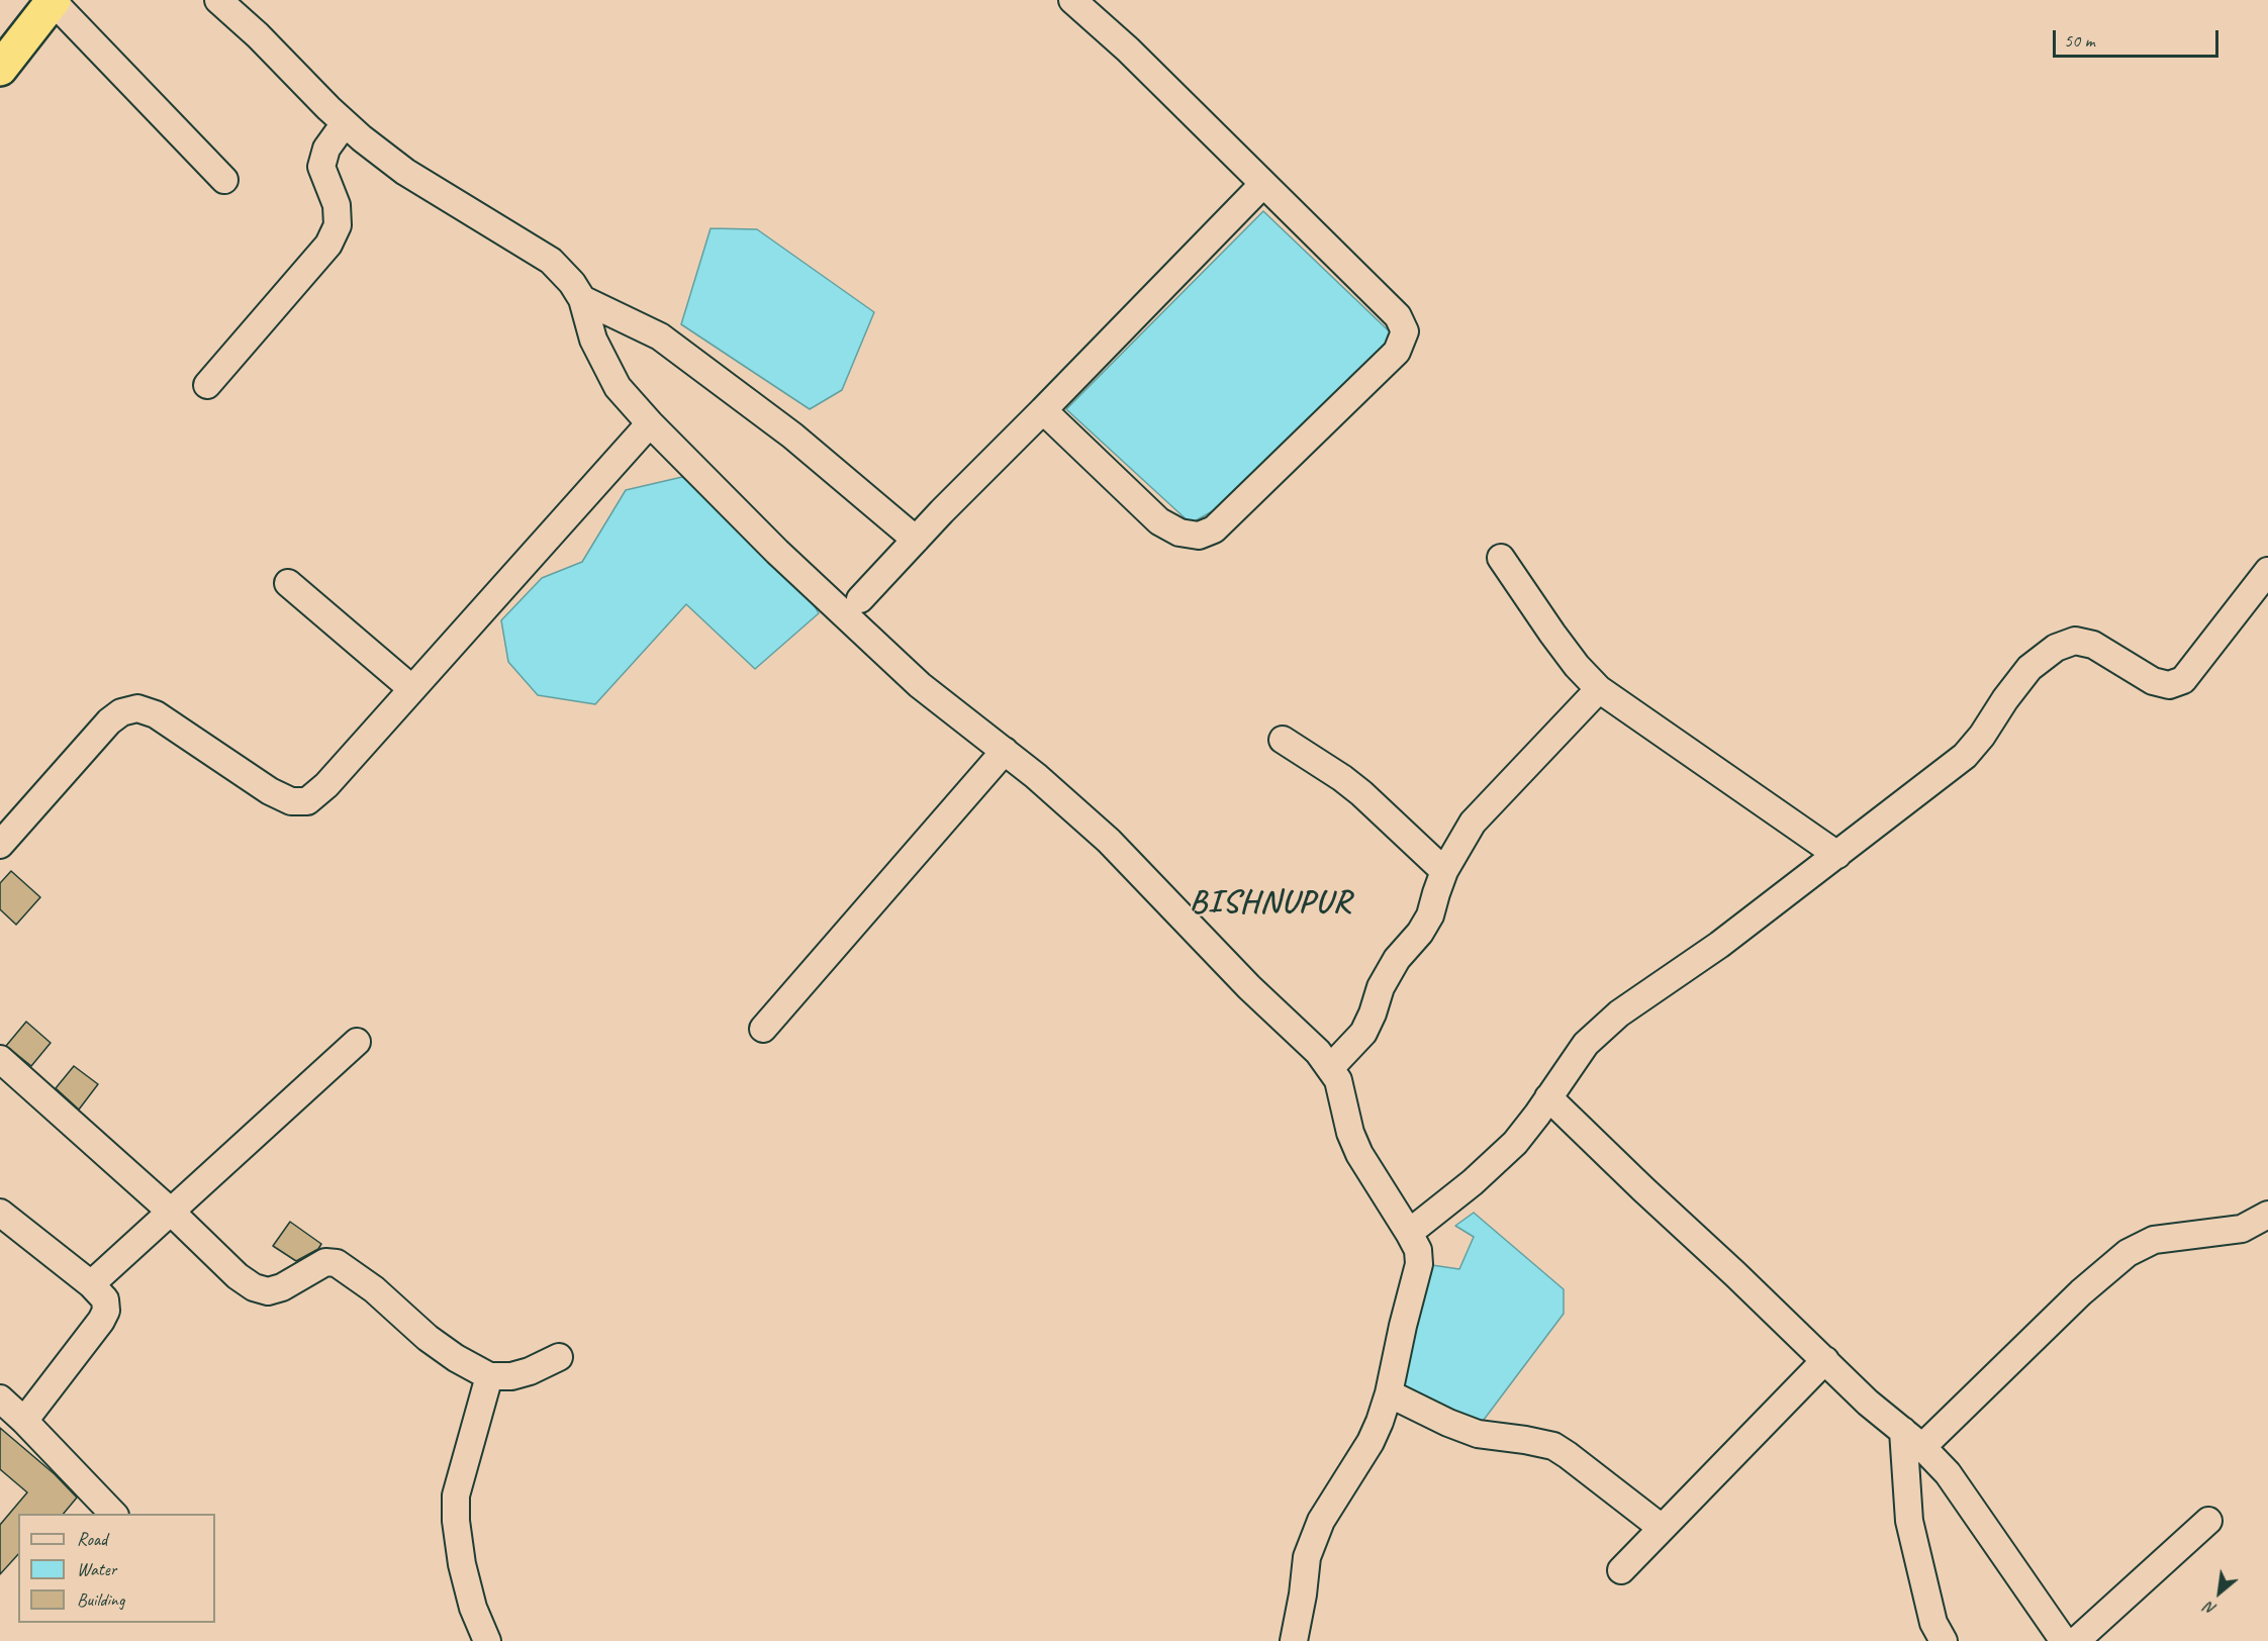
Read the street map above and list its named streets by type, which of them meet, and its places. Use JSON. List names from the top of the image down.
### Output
{
  "districts": ["BISHNUPUR"],
  "legend": ["Road", "Water", "Building"],
  "scale_bar": "50 m",
  "north": "bottom left"
}
